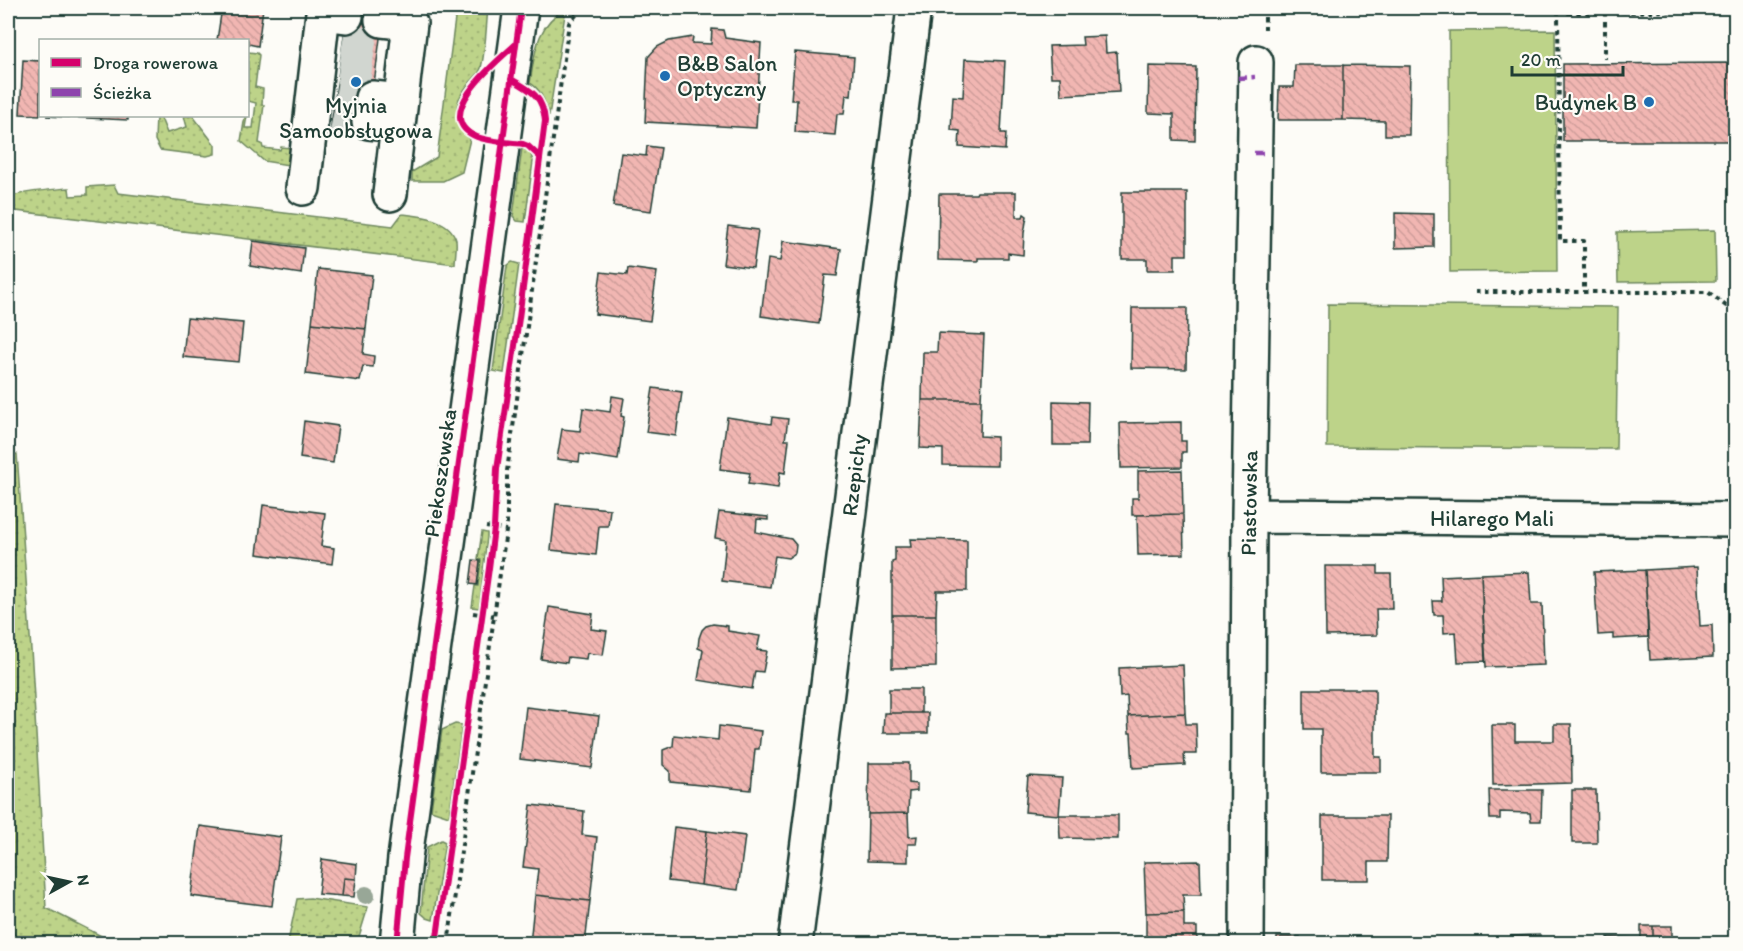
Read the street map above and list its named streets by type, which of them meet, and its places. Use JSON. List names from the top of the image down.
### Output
{
  "streets": {
    "street": [
      "Piekoszowska",
      "Rzepichy",
      "Piastowska",
      "Hilarego Mali"
    ]
  },
  "crossings": [
    ["Piastowska", "Hilarego Mali"]
  ],
  "places": ["B&B Salon Optyczny", "Myjnia Samoobsługowa", "Budynek B"],
  "legend": ["Droga rowerowa", "Ścieżka"],
  "scale_bar": "20 m",
  "north": "right"
}
